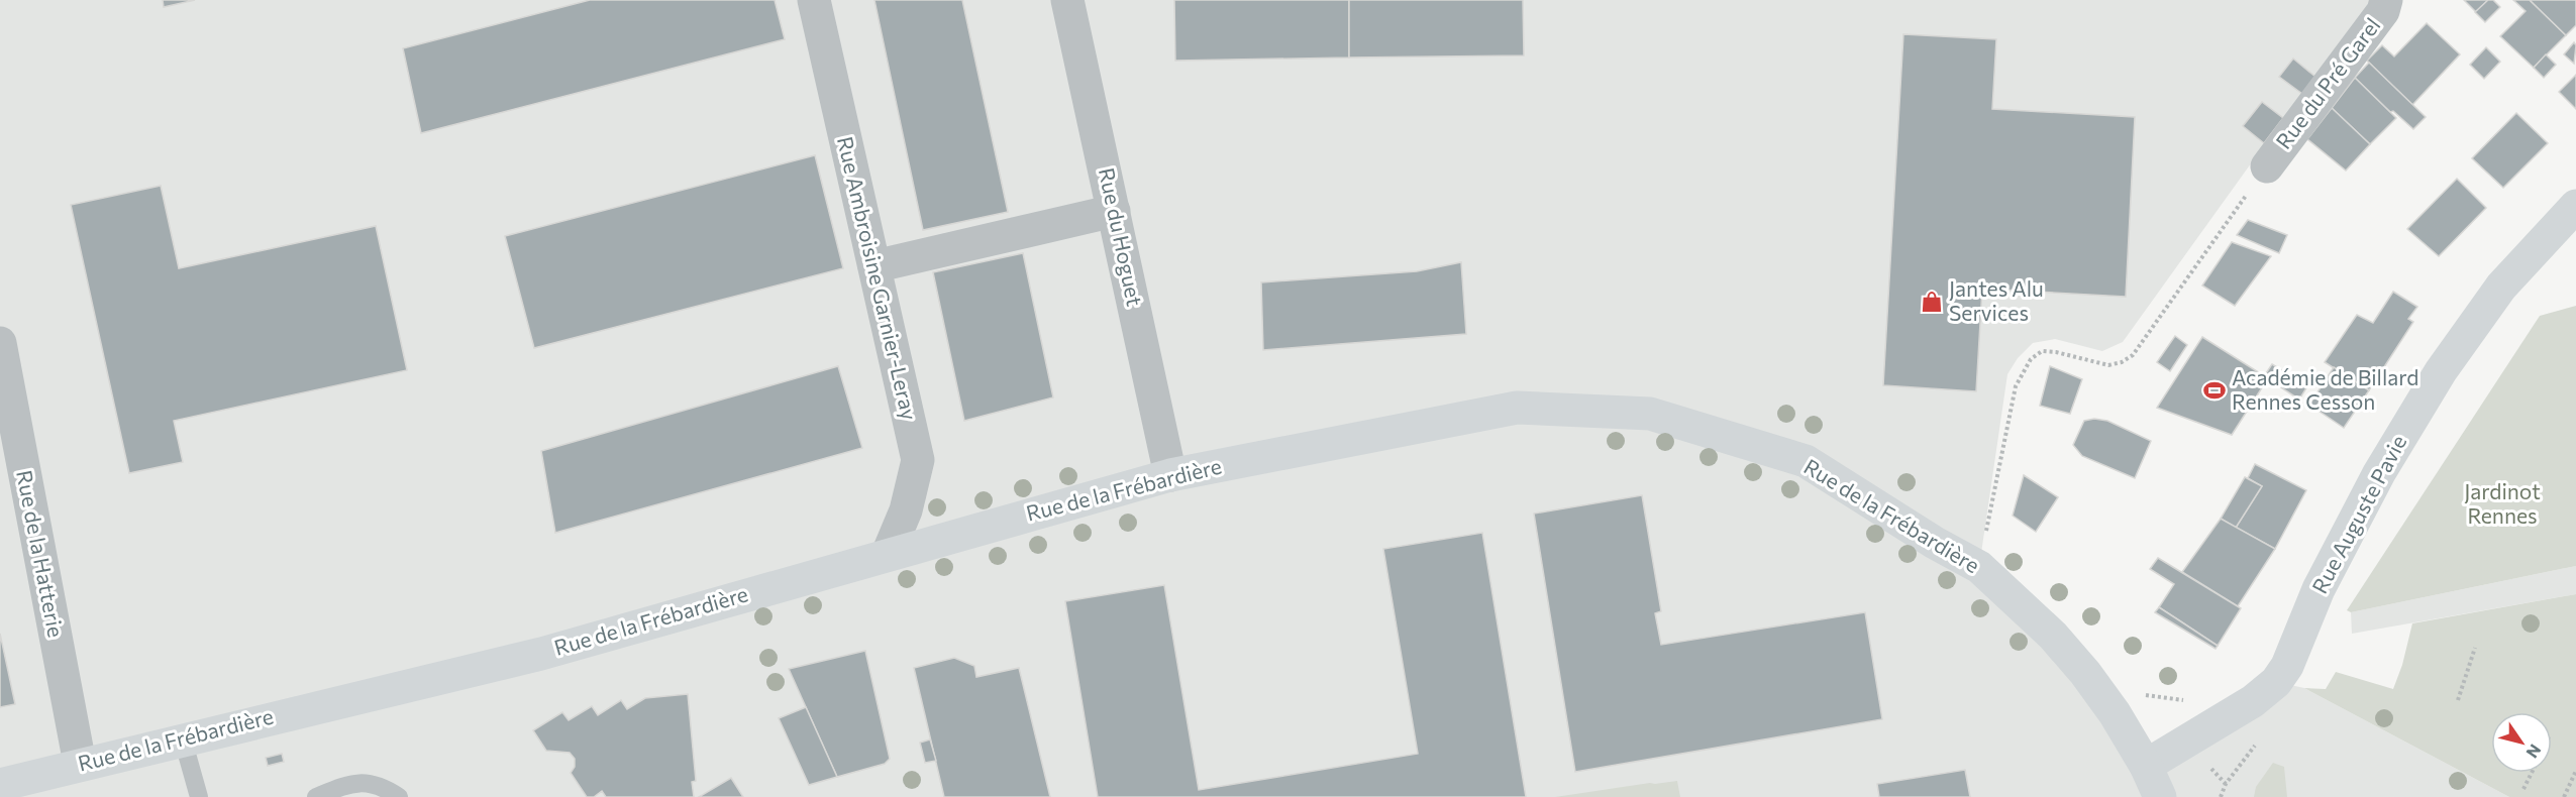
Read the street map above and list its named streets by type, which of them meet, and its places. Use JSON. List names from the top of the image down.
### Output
{
  "streets": {
    "street": [
      "Rue du Pré Garel",
      "Rue du Hoguet",
      "Rue Ambroisine Garnier-Leray",
      "Rue de la Frébardière",
      "Rue Auguste Pavie",
      "Rue de la Hatterie"
    ]
  },
  "crossings": [
    ["Rue du Hoguet", "Rue de la Frébardière"],
    ["Rue Ambroisine Garnier-Leray", "Rue de la Frébardière"],
    ["Rue de la Frébardière", "Rue Auguste Pavie"],
    ["Rue de la Frébardière", "Rue de la Hatterie"]
  ],
  "parks": ["Jardinot Rennes"],
  "places": {
    "shop": ["Jantes Alu Services"],
    "sports": ["Académie de Billard Rennes Cesson"]
  },
  "north": "bottom right"
}
